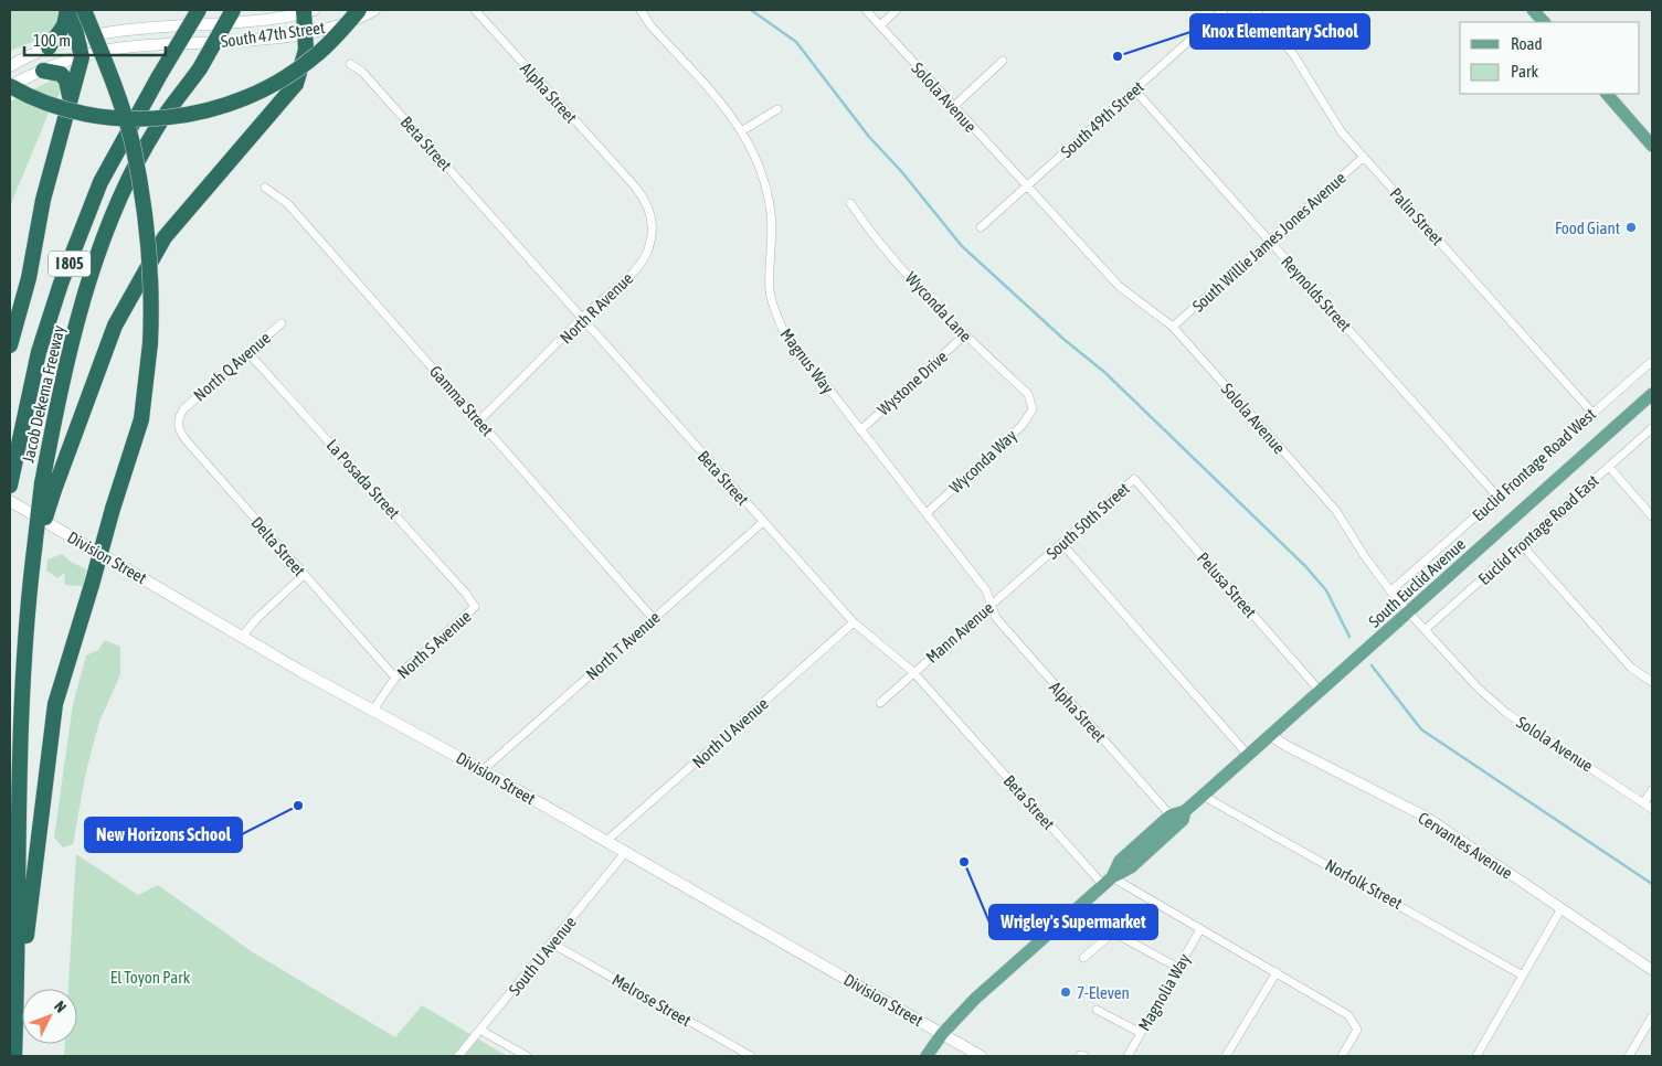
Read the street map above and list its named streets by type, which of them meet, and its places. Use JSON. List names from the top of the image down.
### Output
{
  "streets": {
    "highway": ["I 805", "Jacob Dekema Freeway"],
    "main road": ["South 47th Street", "Division Street", "South Euclid Avenue"],
    "street": [
      "Alpha Street",
      "Solola Avenue",
      "South 49th Street",
      "Beta Street",
      "Palin Street",
      "South Willie James Jones Avenue",
      "Reynolds Street",
      "Wyconda Lane",
      "North R Avenue",
      "Magnus Way",
      "North Q Avenue",
      "Wystone Drive",
      "Gamma Street",
      "Wyconda Way",
      "Euclid Frontage Road West",
      "La Posada Street",
      "South 50th Street",
      "Euclid Frontage Road East",
      "Delta Street",
      "Pelusa Street",
      "Mann Avenue",
      "North S Avenue",
      "North T Avenue",
      "North U Avenue",
      "Cervantes Avenue",
      "Norfolk Street",
      "South U Avenue",
      "Magnolia Way",
      "Melrose Street"
    ]
  },
  "crossings": [
    ["Alpha Street", "North R Avenue"],
    ["Alpha Street", "Magnus Way"],
    ["Alpha Street", "Mann Avenue"],
    ["Solola Avenue", "South 49th Street"],
    ["Solola Avenue", "South Willie James Jones Avenue"],
    ["Solola Avenue", "Euclid Frontage Road West"],
    ["Solola Avenue", "Euclid Frontage Road East"],
    ["Solola Avenue", "South Euclid Avenue"],
    ["South 49th Street", "Reynolds Street"],
    ["Beta Street", "North R Avenue"],
    ["Beta Street", "Mann Avenue"],
    ["Beta Street", "North T Avenue"],
    ["Beta Street", "North U Avenue"],
    ["Beta Street", "Magnolia Way"],
    ["Palin Street", "South Willie James Jones Avenue"],
    ["Palin Street", "Euclid Frontage Road West"],
    ["South Willie James Jones Avenue", "Reynolds Street"],
    ["Reynolds Street", "Euclid Frontage Road West"],
    ["Wyconda Lane", "Wystone Drive"],
    ["Wyconda Lane", "Wyconda Way"],
    ["North R Avenue", "Gamma Street"],
    ["Magnus Way", "Wystone Drive"],
    ["Magnus Way", "Wyconda Way"],
    ["Magnus Way", "Mann Avenue"],
    ["North Q Avenue", "La Posada Street"],
    ["North Q Avenue", "Delta Street"],
    ["Gamma Street", "North T Avenue"],
    ["La Posada Street", "North S Avenue"],
    ["South 50th Street", "Pelusa Street"],
    ["South 50th Street", "Mann Avenue"],
    ["Delta Street", "North S Avenue"],
    ["Division Street", "North S Avenue"],
    ["Division Street", "North T Avenue"],
    ["Division Street", "North U Avenue"],
    ["Division Street", "South U Avenue"],
    ["South Euclid Avenue", "Pelusa Street"],
    ["South Euclid Avenue", "Cervantes Avenue"],
    ["South Euclid Avenue", "Norfolk Street"],
    ["South U Avenue", "Melrose Street"]
  ],
  "parks": ["El Toyon Park"],
  "places": [
    "Knox Elementary School",
    "Food Giant",
    "New Horizons School",
    "Wrigley's Supermarket",
    "7-Eleven"
  ],
  "legend": ["Road", "Park"],
  "scale_bar": "100 m",
  "north": "top right"
}
